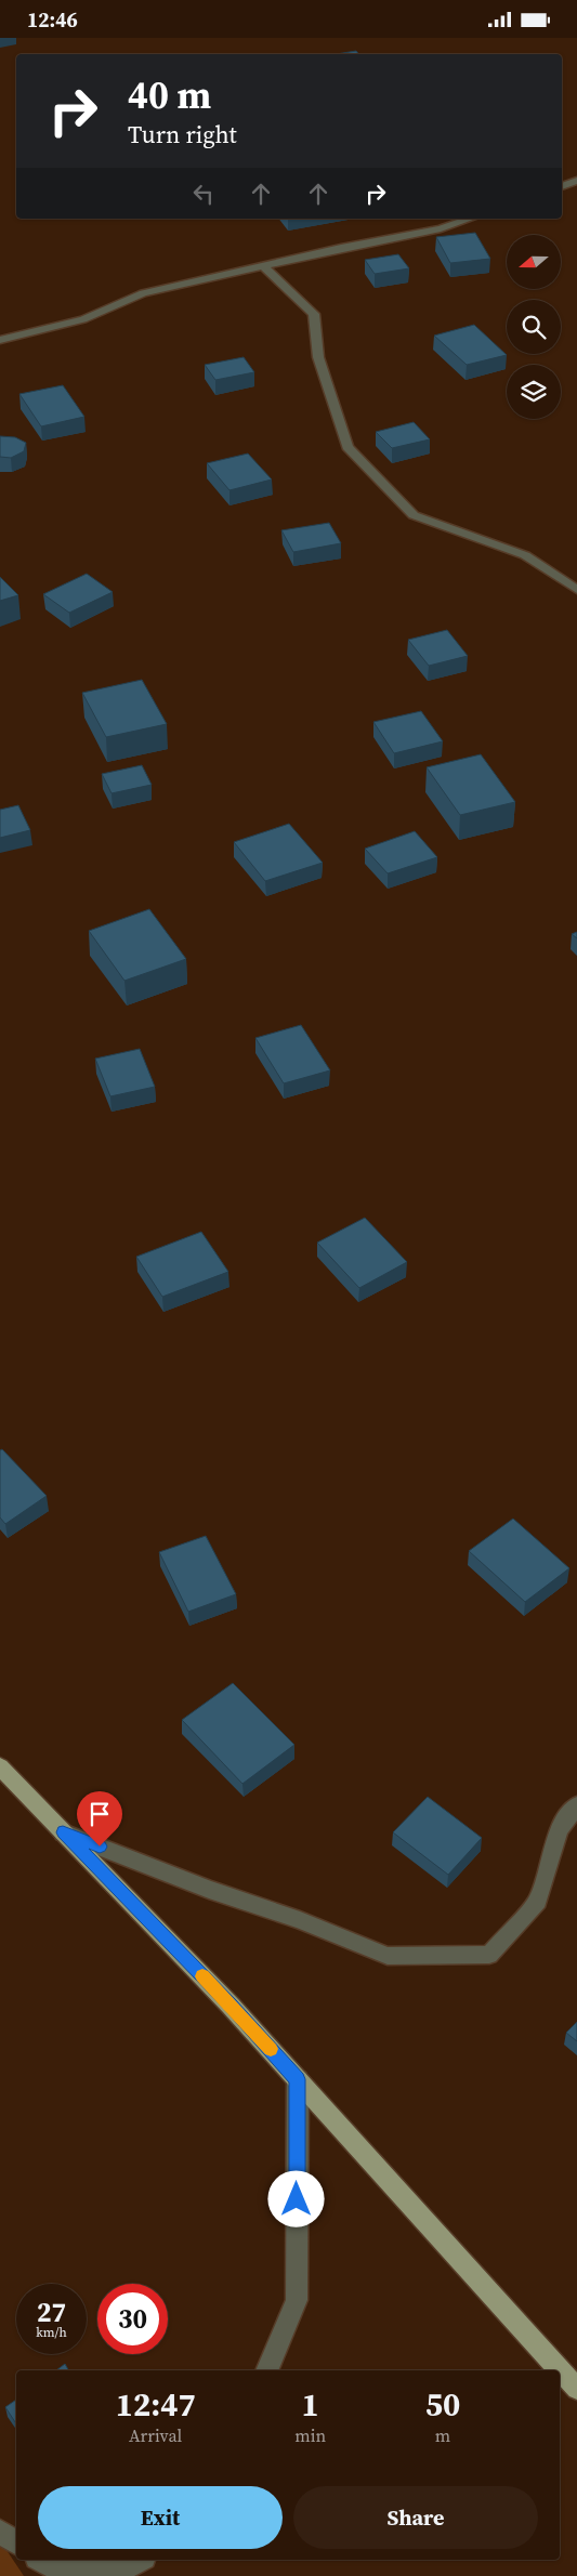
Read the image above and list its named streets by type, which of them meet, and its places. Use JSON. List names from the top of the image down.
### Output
{
  "north": "left",
  "page": {
    "status": "12:46",
    "turn": ["40 m", "Turn right"],
    "speed": "27 km/h",
    "limit": "30",
    "eta": [
      "12:47",
      "Arrival",
      "1",
      "min",
      "50",
      "m"
    ],
    "buttons": ["Exit", "Share"]
  }
}
